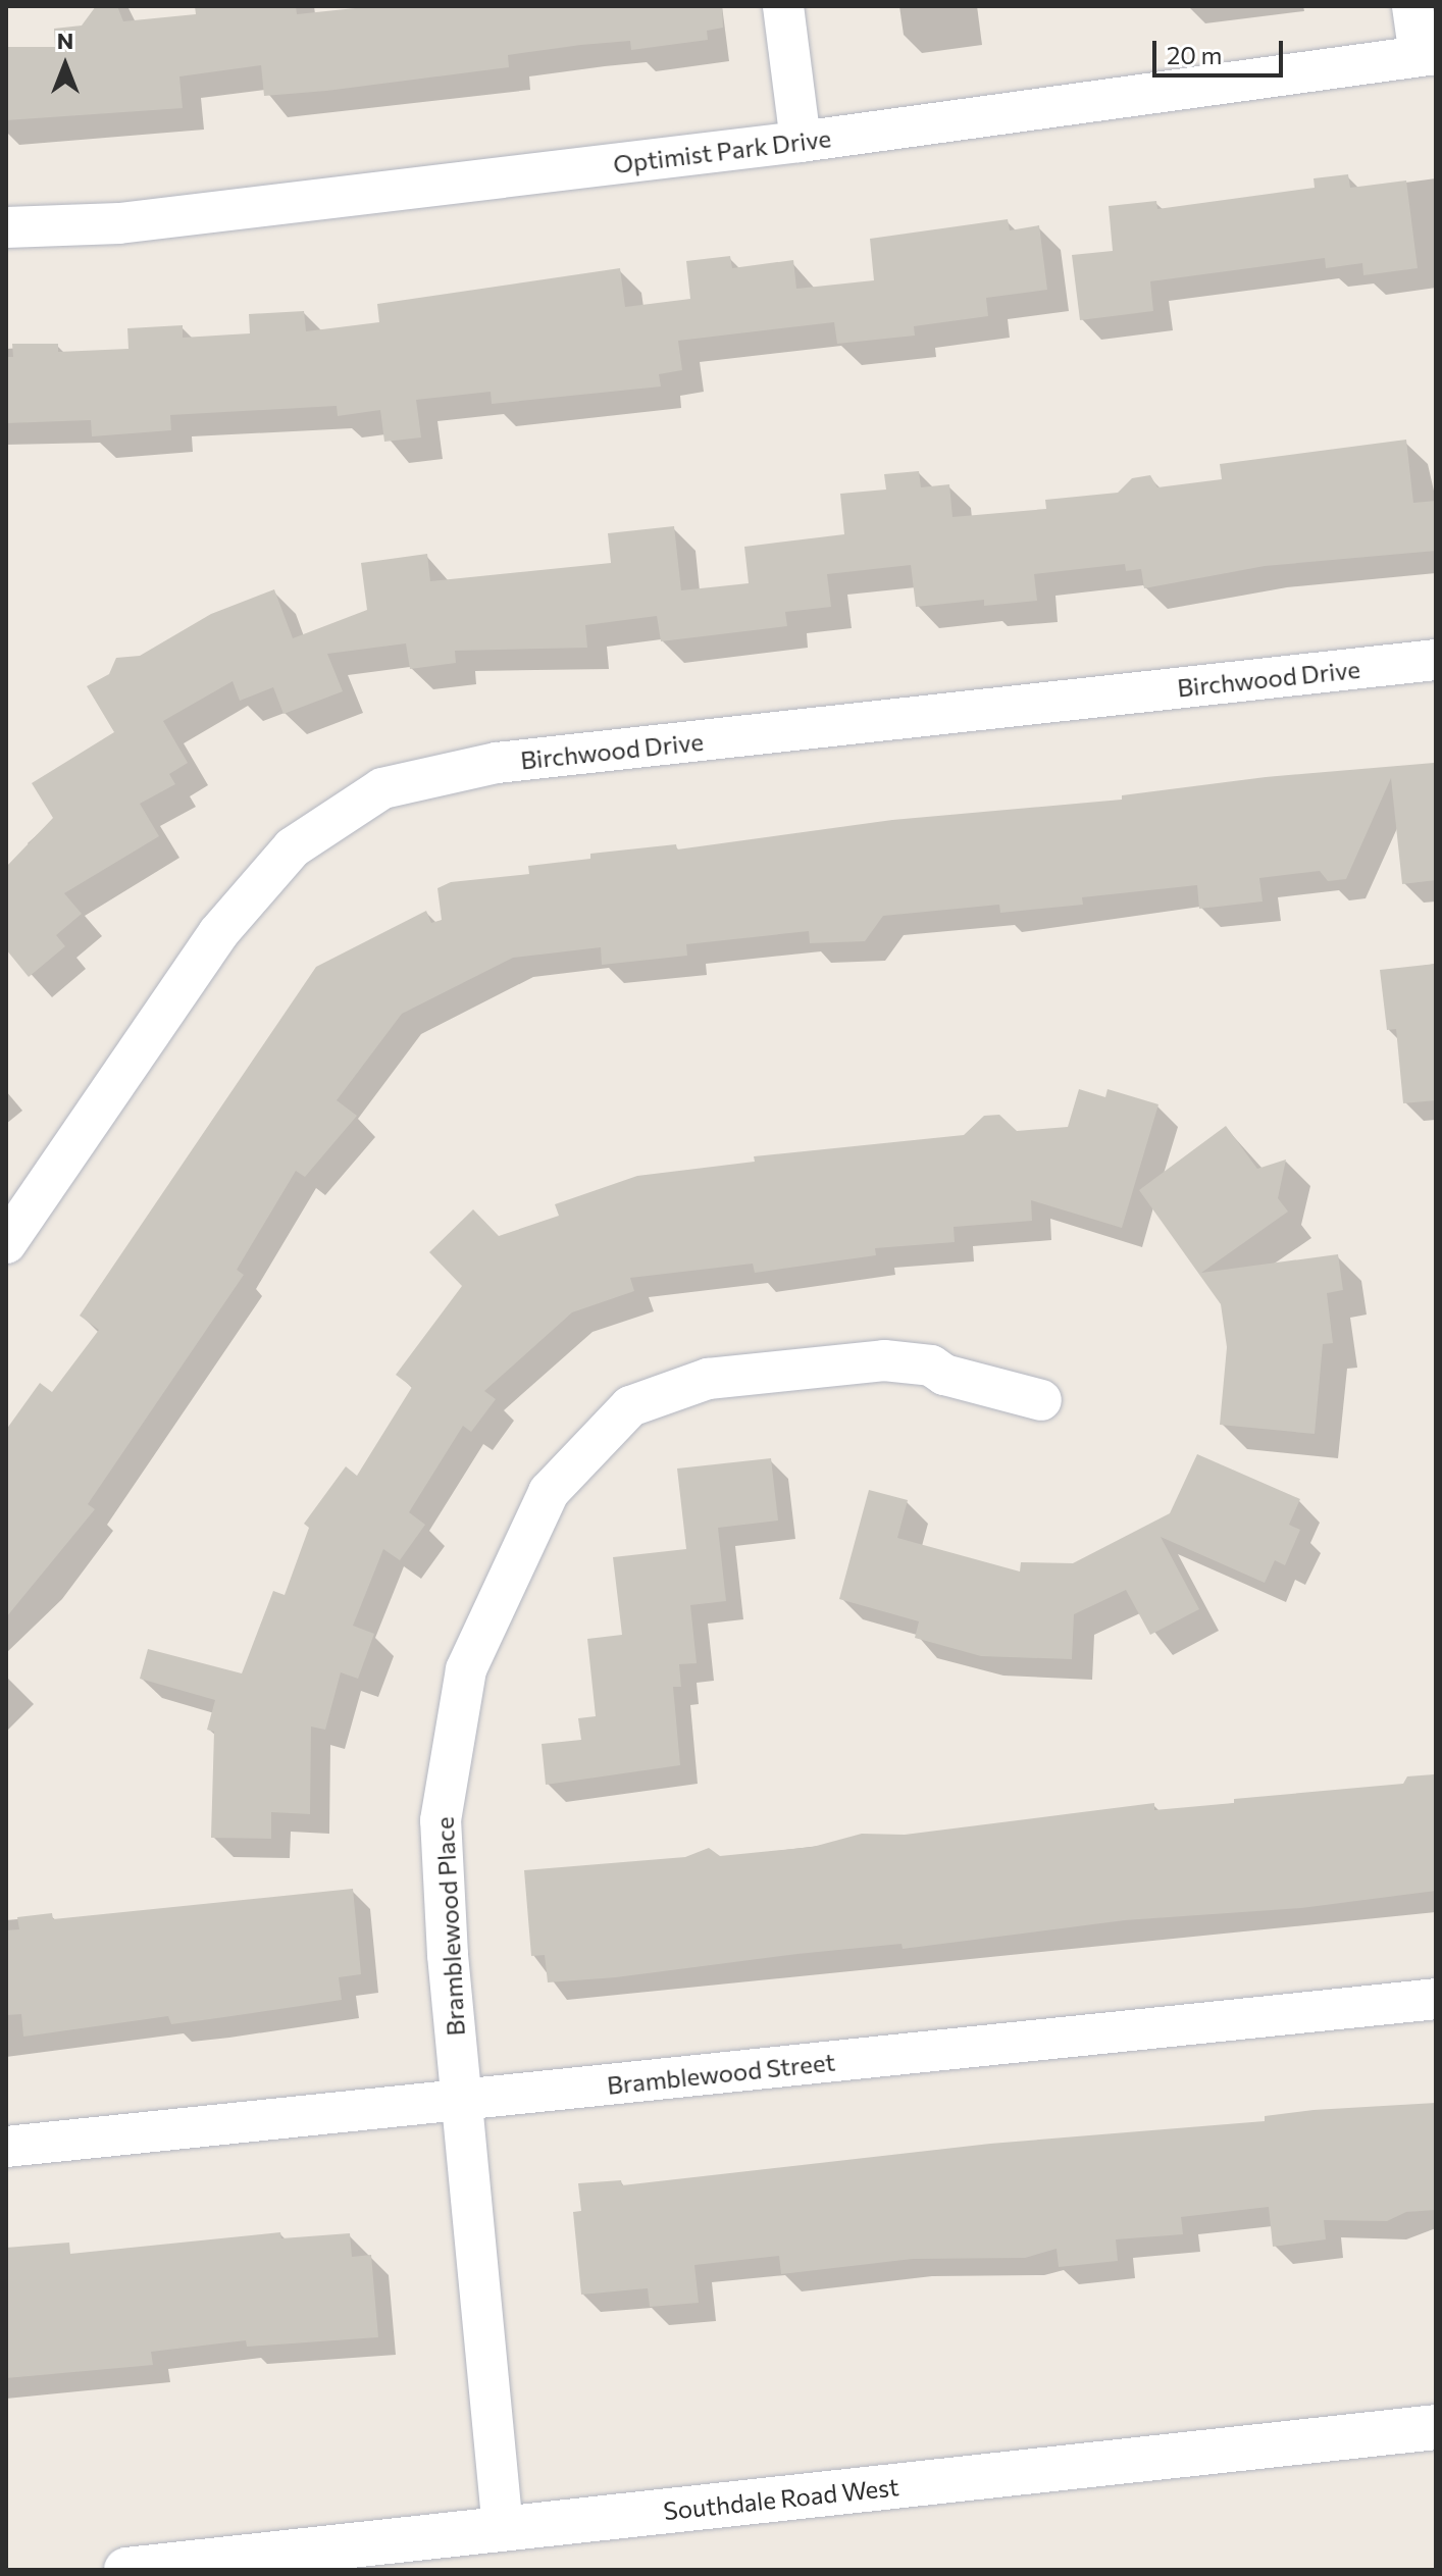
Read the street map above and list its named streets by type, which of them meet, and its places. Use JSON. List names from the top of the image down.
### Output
{
  "streets": {
    "main road": ["Southdale Road West"],
    "street": [
      "Optimist Park Drive",
      "Birchwood Drive",
      "Bramblewood Place",
      "Bramblewood Street"
    ]
  },
  "crossings": [
    ["Bramblewood Place", "Bramblewood Street"],
    ["Bramblewood Place", "Southdale Road West"]
  ],
  "scale_bar": "20 m",
  "north": "top"
}
